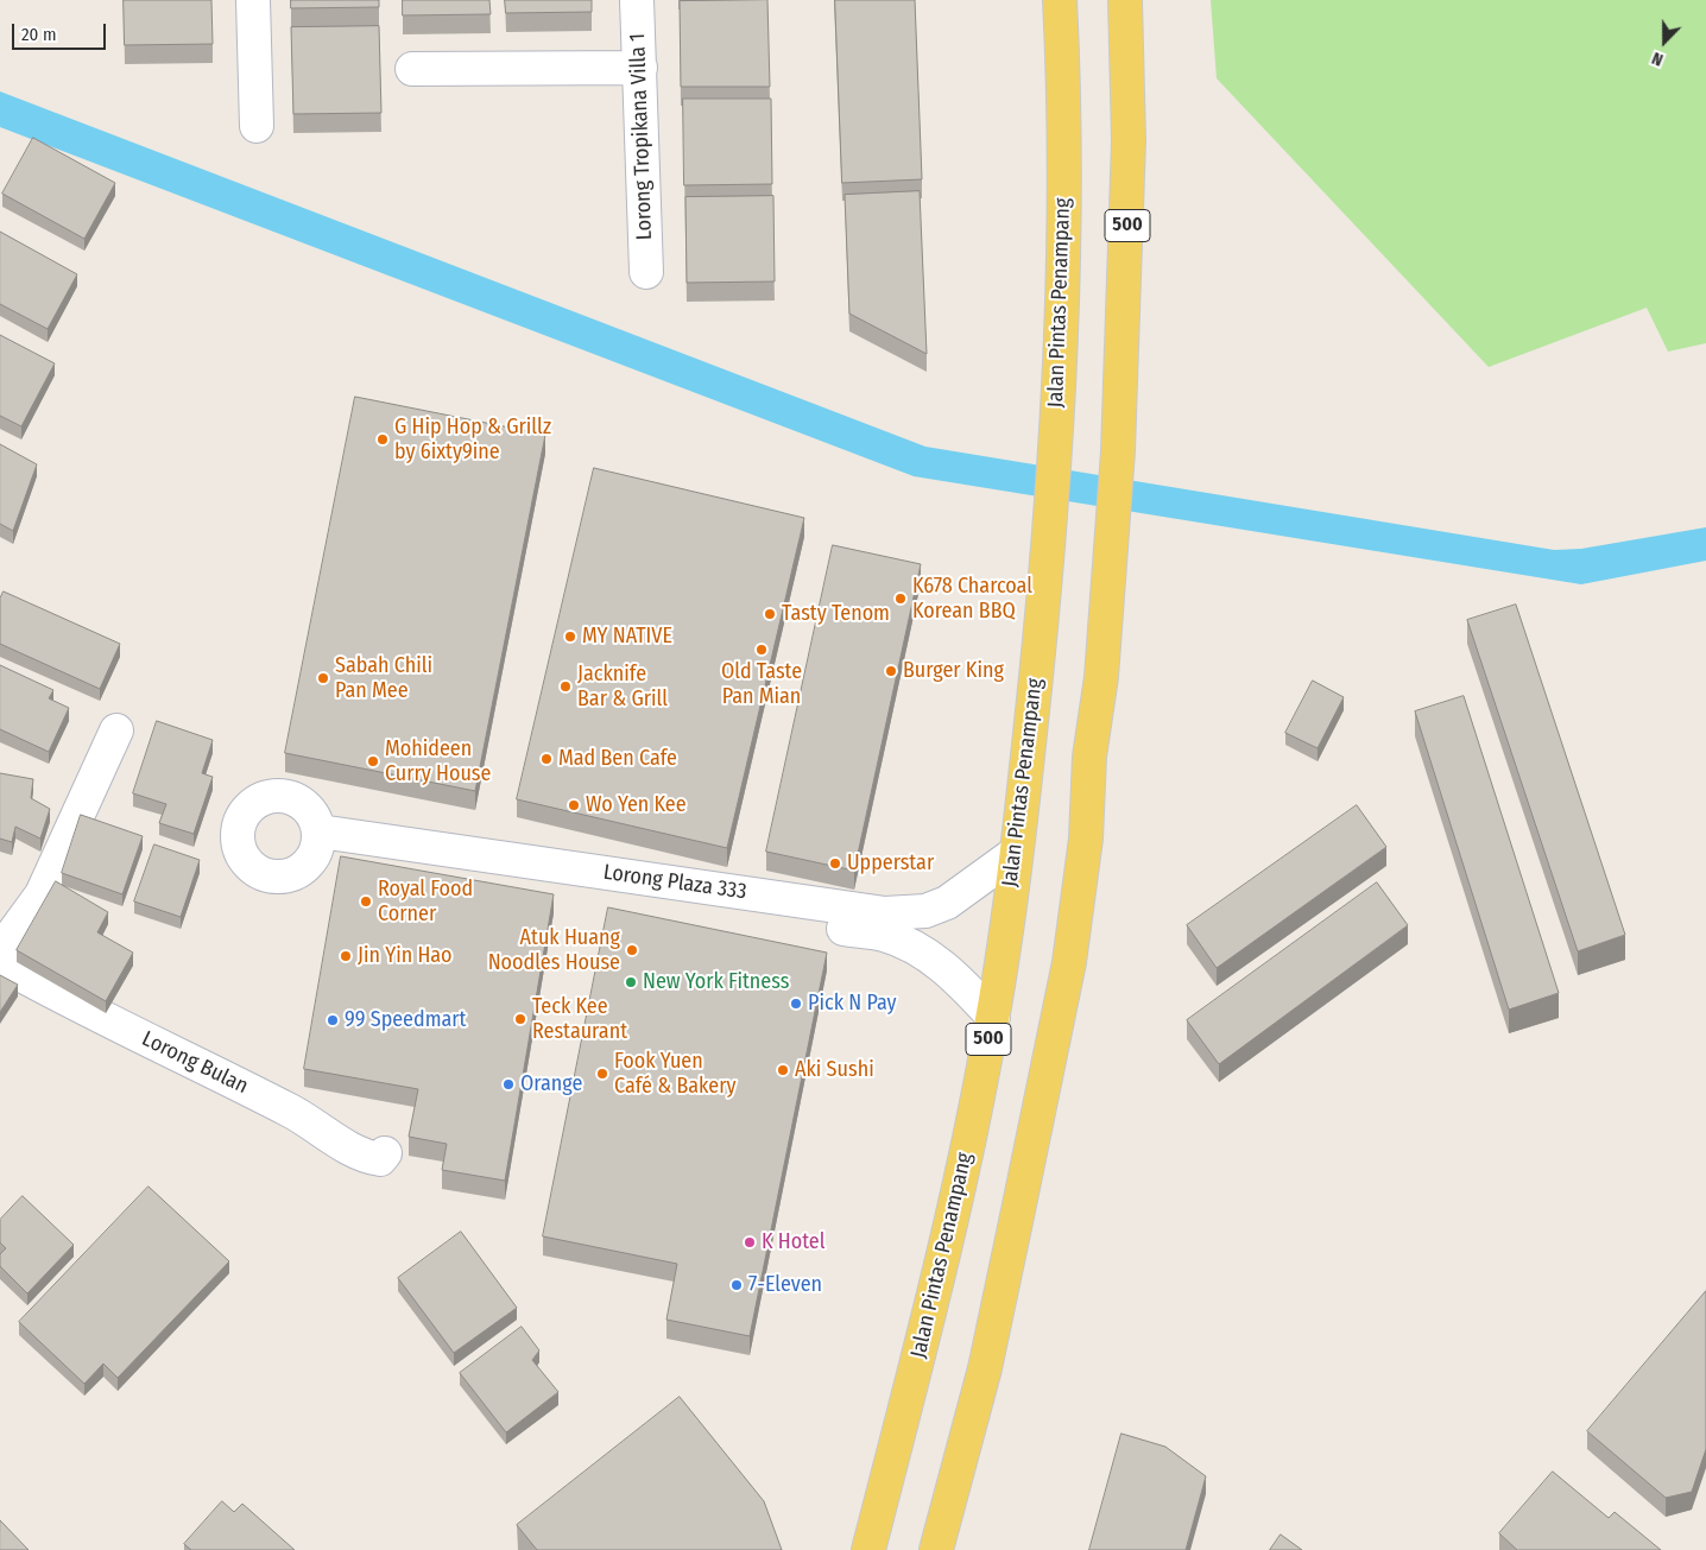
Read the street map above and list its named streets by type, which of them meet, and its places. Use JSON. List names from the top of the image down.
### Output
{
  "streets": {
    "main road": ["500", "Jalan Pintas Penampang"],
    "street": ["Lorong Tropikana Villa 1", "Lorong Plaza 333", "Lorong Bulan"]
  },
  "crossings": [
    ["Jalan Pintas Penampang", "Lorong Plaza 333"]
  ],
  "places": [
    "G Hip Hop & Grillz by 6ixty9ine",
    "K678 Charcoal Korean BBQ",
    "Tasty Tenom",
    "MY NATIVE",
    "Old Taste Pan Mian",
    "Burger King",
    "Sabah Chili Pan Mee",
    "Jacknife Bar & Grill",
    "Mad Ben Cafe",
    "Mohideen Curry House",
    "Wo Yen Kee",
    "Upperstar",
    "Royal Food Corner",
    "Atuk Huang Noodles House",
    "Jin Yin Hao",
    "New York Fitness",
    "Pick N Pay",
    "Teck Kee Restaurant",
    "99 Speedmart",
    "Aki Sushi",
    "Fook Yuen Café & Bakery",
    "Orange",
    "K Hotel",
    "7-Eleven"
  ],
  "scale_bar": "20 m",
  "north": "bottom"
}
